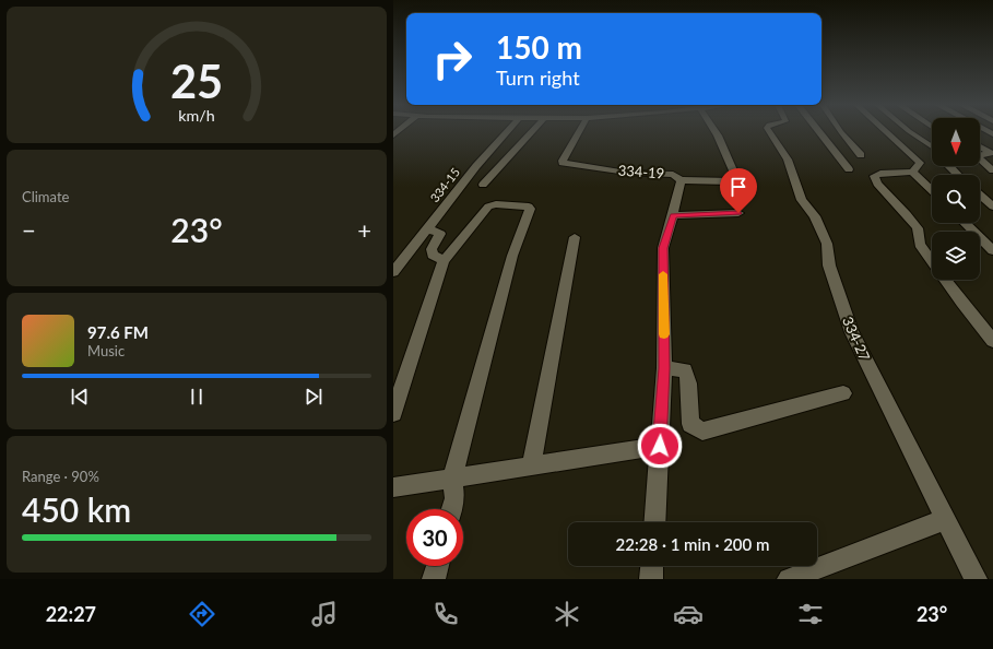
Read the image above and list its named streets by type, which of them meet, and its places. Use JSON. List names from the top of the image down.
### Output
{
  "streets": {
    "street": ["334-19", "334-15", "334-27"]
  },
  "north": "bottom",
  "page": {
    "turn": ["150 m", "Turn right"],
    "tile": [
      "Climate",
      ["Range · 90%", "450 km"]
    ],
    "heat": ["−", "23°", "+"],
    "song": ["97.6 FM", "Music"],
    "limit": "30",
    "trip": "22:28 · 1 min · 200 m",
    "tabs": ["22:27", "23°"],
    "gauge": ["25", "km/h"]
  }
}
